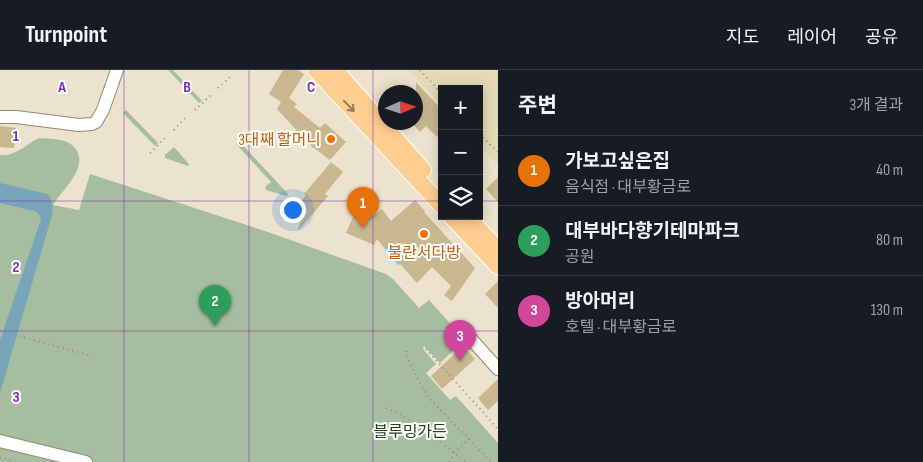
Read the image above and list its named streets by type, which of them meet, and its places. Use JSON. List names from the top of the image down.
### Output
{
  "parks": ["블루밍가든"],
  "places": ["3대째 할머니", "불란서다방"],
  "north": "right",
  "page": {
    "header": "Turnpoint",
    "nav": ["지도", "레이어", "공유"],
    "heading": ["주변", "3개 결과"],
    "map_buttons": ["+", "−"],
    "list": [
      {
        "mark": "1",
        "name": "가보고싶은집",
        "note": "음식점 · 대부황금로",
        "value": "40 m"
      },
      {
        "mark": "2",
        "name": "대부바다향기테마파크",
        "note": "공원",
        "value": "80 m"
      },
      {
        "mark": "3",
        "name": "방아머리",
        "note": "호텔 · 대부황금로",
        "value": "130 m"
      }
    ],
    "pins": ["1", "2", "3"]
  },
  "grid": {
    "columns": ["A", "B", "C"],
    "rows": ["1", "2", "3"]
  }
}
